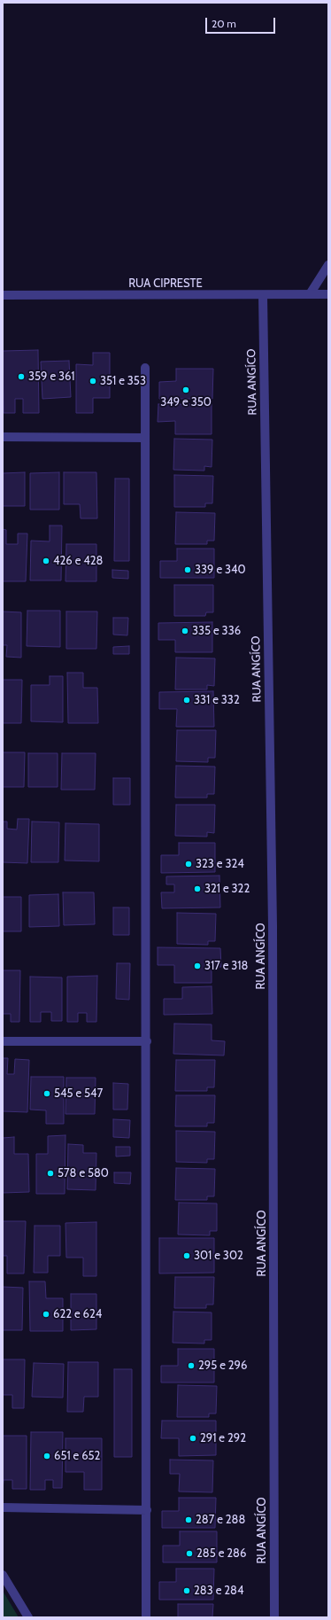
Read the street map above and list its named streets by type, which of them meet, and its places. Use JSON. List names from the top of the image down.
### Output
{
  "streets": {
    "street": ["RUA CIPRESTE", "RUA ANGÍCO"]
  },
  "crossings": [
    ["RUA CIPRESTE", "RUA ANGÍCO"]
  ],
  "places": [
    "359 e 361",
    "351 e 353",
    "349 e 350",
    "426 e 428",
    "339 e 340",
    "335 e 336",
    "331 e 332",
    "323 e 324",
    "321 e 322",
    "317 e 318",
    "545 e 547",
    "578 e 580",
    "301 e 302",
    "622 e 624",
    "295 e 296",
    "291 e 292",
    "651 e 652",
    "287 e 288",
    "285 e 286",
    "283 e 284"
  ],
  "scale_bar": "20 m"
}
